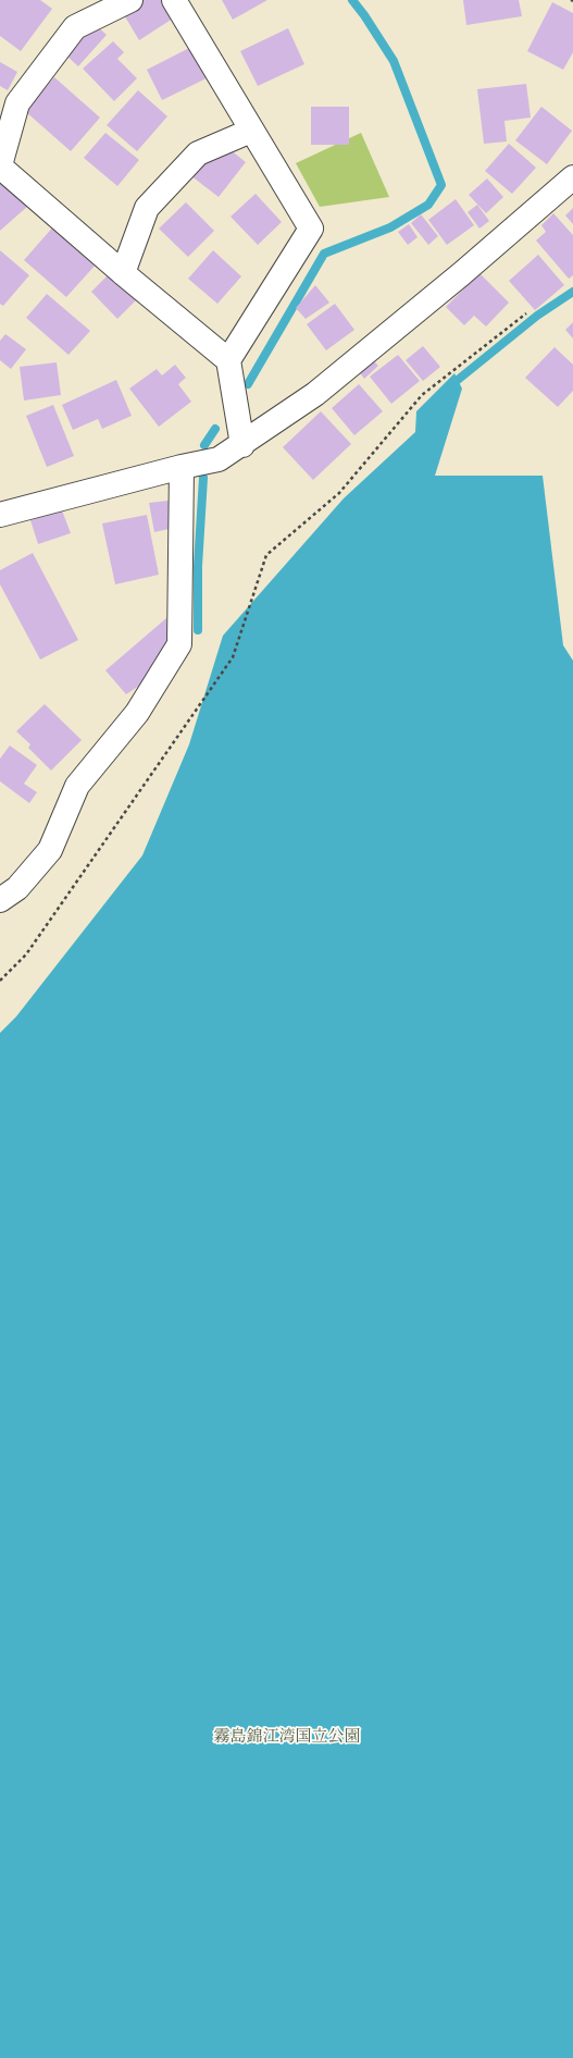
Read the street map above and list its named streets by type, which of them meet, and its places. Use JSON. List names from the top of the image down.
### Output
{
  "parks": ["霧島錦江湾国立公園"]
}
